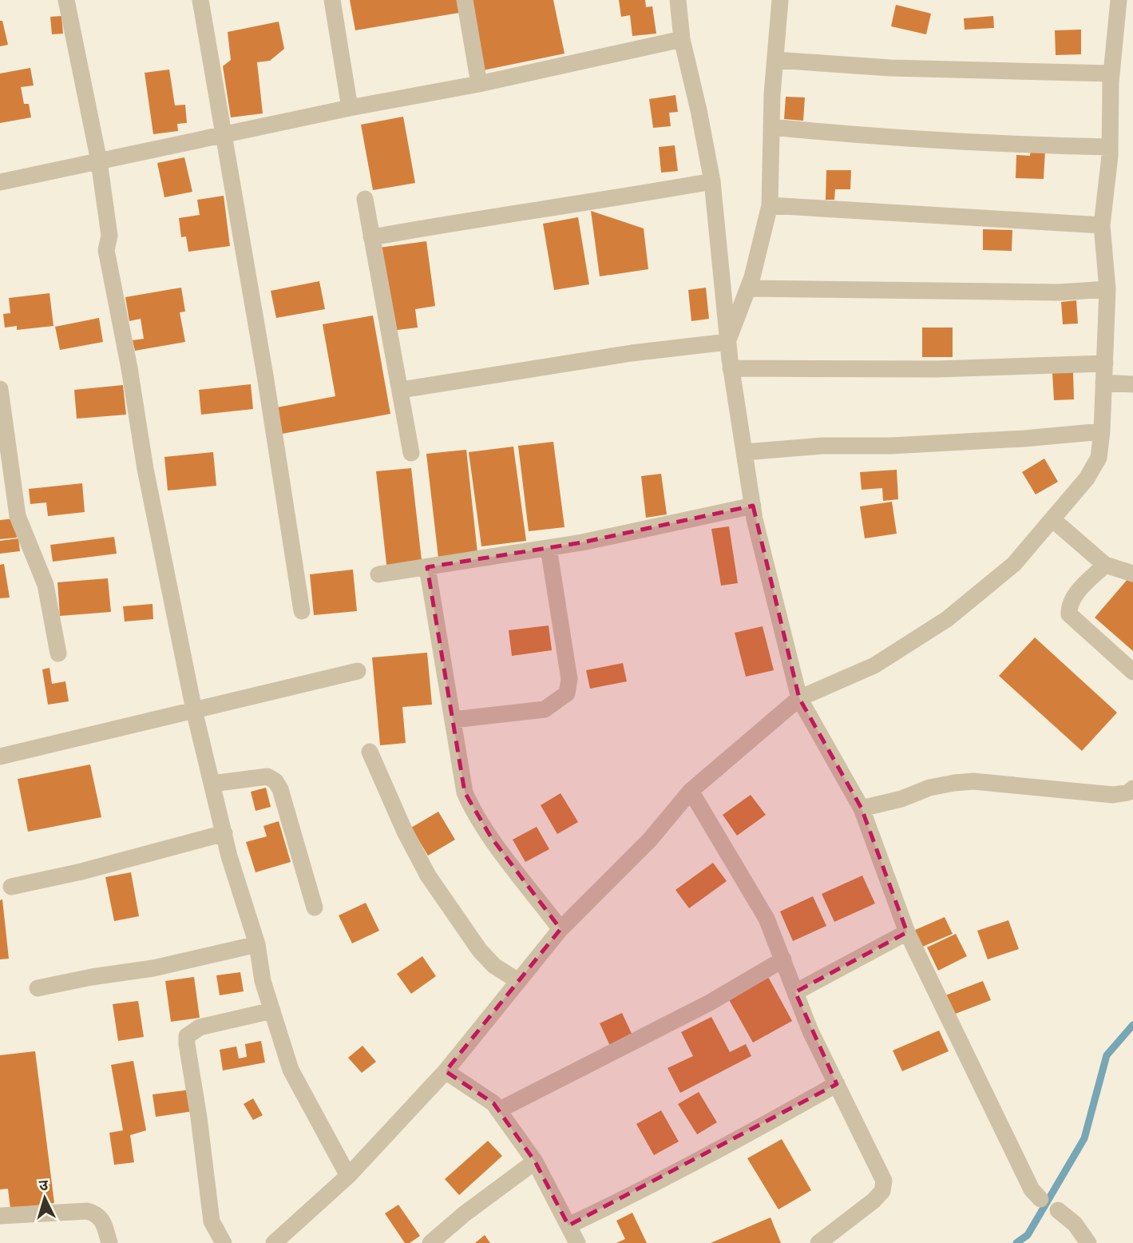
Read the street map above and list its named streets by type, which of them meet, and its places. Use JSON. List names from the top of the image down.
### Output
{
  "north": "top"
}
